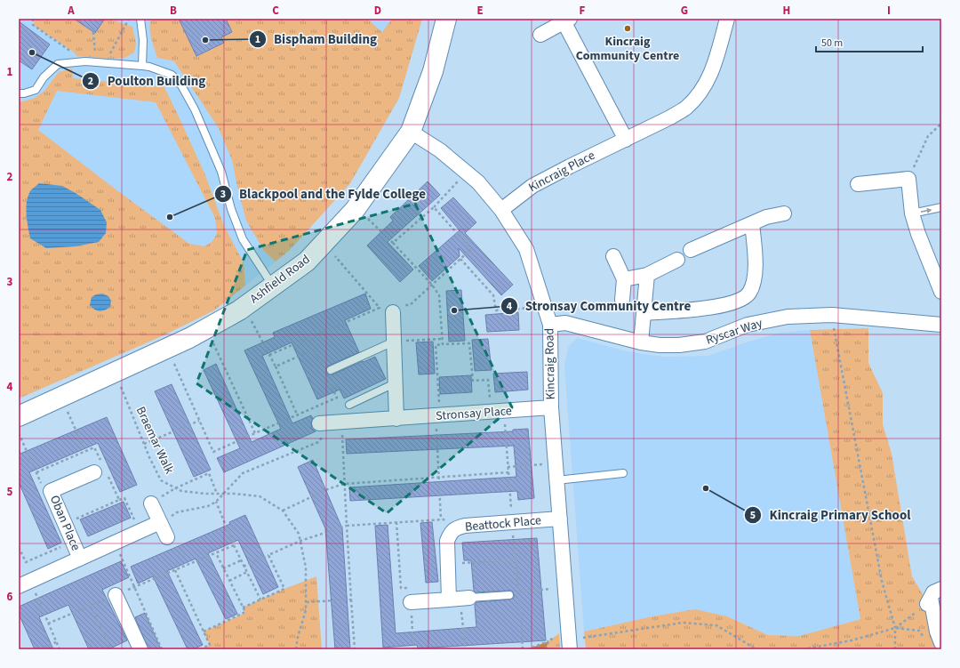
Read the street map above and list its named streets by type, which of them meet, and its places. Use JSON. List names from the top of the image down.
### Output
{
  "streets": {
    "street": [
      "Kincraig Place",
      "Ashfield Road",
      "Ryscar Way",
      "Kincraig Road",
      "Stronsay Place",
      "Oban Place",
      "Beattock Place"
    ],
    "path": ["Braemar Walk"]
  },
  "crossings": [
    ["Kincraig Place", "Kincraig Road"],
    ["Ashfield Road", "Kincraig Road"],
    ["Ashfield Road", "Braemar Walk"],
    ["Ryscar Way", "Kincraig Road"],
    ["Kincraig Road", "Stronsay Place"],
    ["Kincraig Road", "Beattock Place"]
  ],
  "places": [
    "Kincraig Community Centre",
    "Bispham Building",
    "Poulton Building",
    "Blackpool and the Fylde College",
    "Stronsay Community Centre",
    "Kincraig Primary School"
  ],
  "scale_bar": "50 m",
  "grid": {
    "columns": [
      "A",
      "B",
      "C",
      "D",
      "E",
      "F",
      "G",
      "H",
      "I"
    ],
    "rows": [
      "1",
      "2",
      "3",
      "4",
      "5",
      "6"
    ]
  }
}
